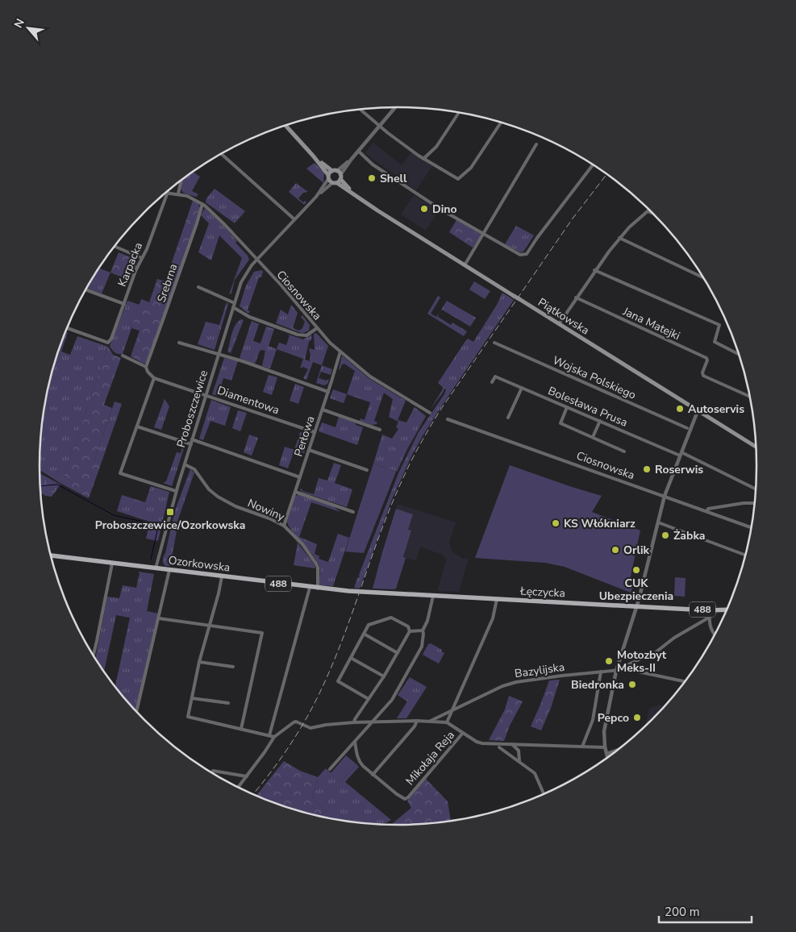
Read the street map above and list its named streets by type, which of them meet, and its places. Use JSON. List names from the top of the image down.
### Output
{
  "streets": {
    "main road": [
      "Piątkowska",
      "Ozorkowska",
      "488",
      "Łęczycka"
    ],
    "street": [
      "Karpacka",
      "Srebrna",
      "Ciosnowska",
      "Jana Matejki",
      "Wojska Polskiego",
      "Diamentowa",
      "Bolesława Prusa",
      "Proboszczewice",
      "Perłowa",
      "Nowiny",
      "Bazylijska",
      "Mikołaja Reja"
    ]
  },
  "crossings": [
    ["Karpacka", "Ciosnowska"],
    ["Srebrna", "Ciosnowska"],
    ["Ciosnowska", "Proboszczewice"],
    ["Ciosnowska", "Perłowa"],
    ["Diamentowa", "Proboszczewice"],
    ["Diamentowa", "Perłowa"],
    ["Proboszczewice", "Nowiny"],
    ["Proboszczewice", "Ozorkowska"],
    ["Perłowa", "Nowiny"],
    ["Nowiny", "Ozorkowska"],
    ["Ozorkowska", "Łęczycka"],
    ["Bazylijska", "Mikołaja Reja"]
  ],
  "places": {
    "other": [
      "Shell",
      "Dino",
      "Autoservis",
      "Roserwis",
      "KS Włókniarz",
      "Żabka",
      "Orlik",
      "CUK Ubezpieczenia",
      "Motozbyt Meks-II",
      "Biedronka",
      "Pepco"
    ],
    "transit": ["Proboszczewice/Ozorkowska"]
  },
  "scale_bar": "200 m",
  "north": "top left"
}
